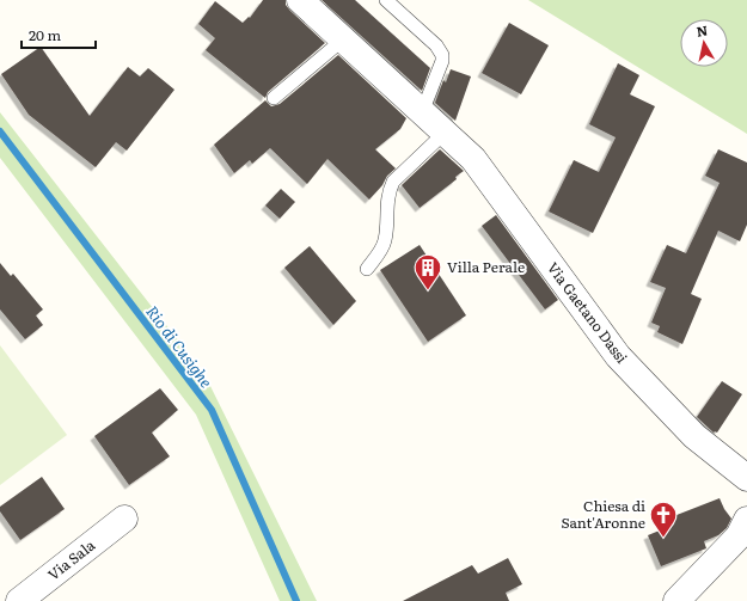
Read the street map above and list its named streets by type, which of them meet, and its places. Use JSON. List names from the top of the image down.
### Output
{
  "streets": {
    "street": ["Via Gaetano Dassi", "Via Sala"]
  },
  "water": ["Rio di Cusighe"],
  "places": {
    "building": ["Villa Perale"],
    "church": ["Chiesa di Sant'Aronne"]
  },
  "scale_bar": "20 m",
  "north": "top"
}
